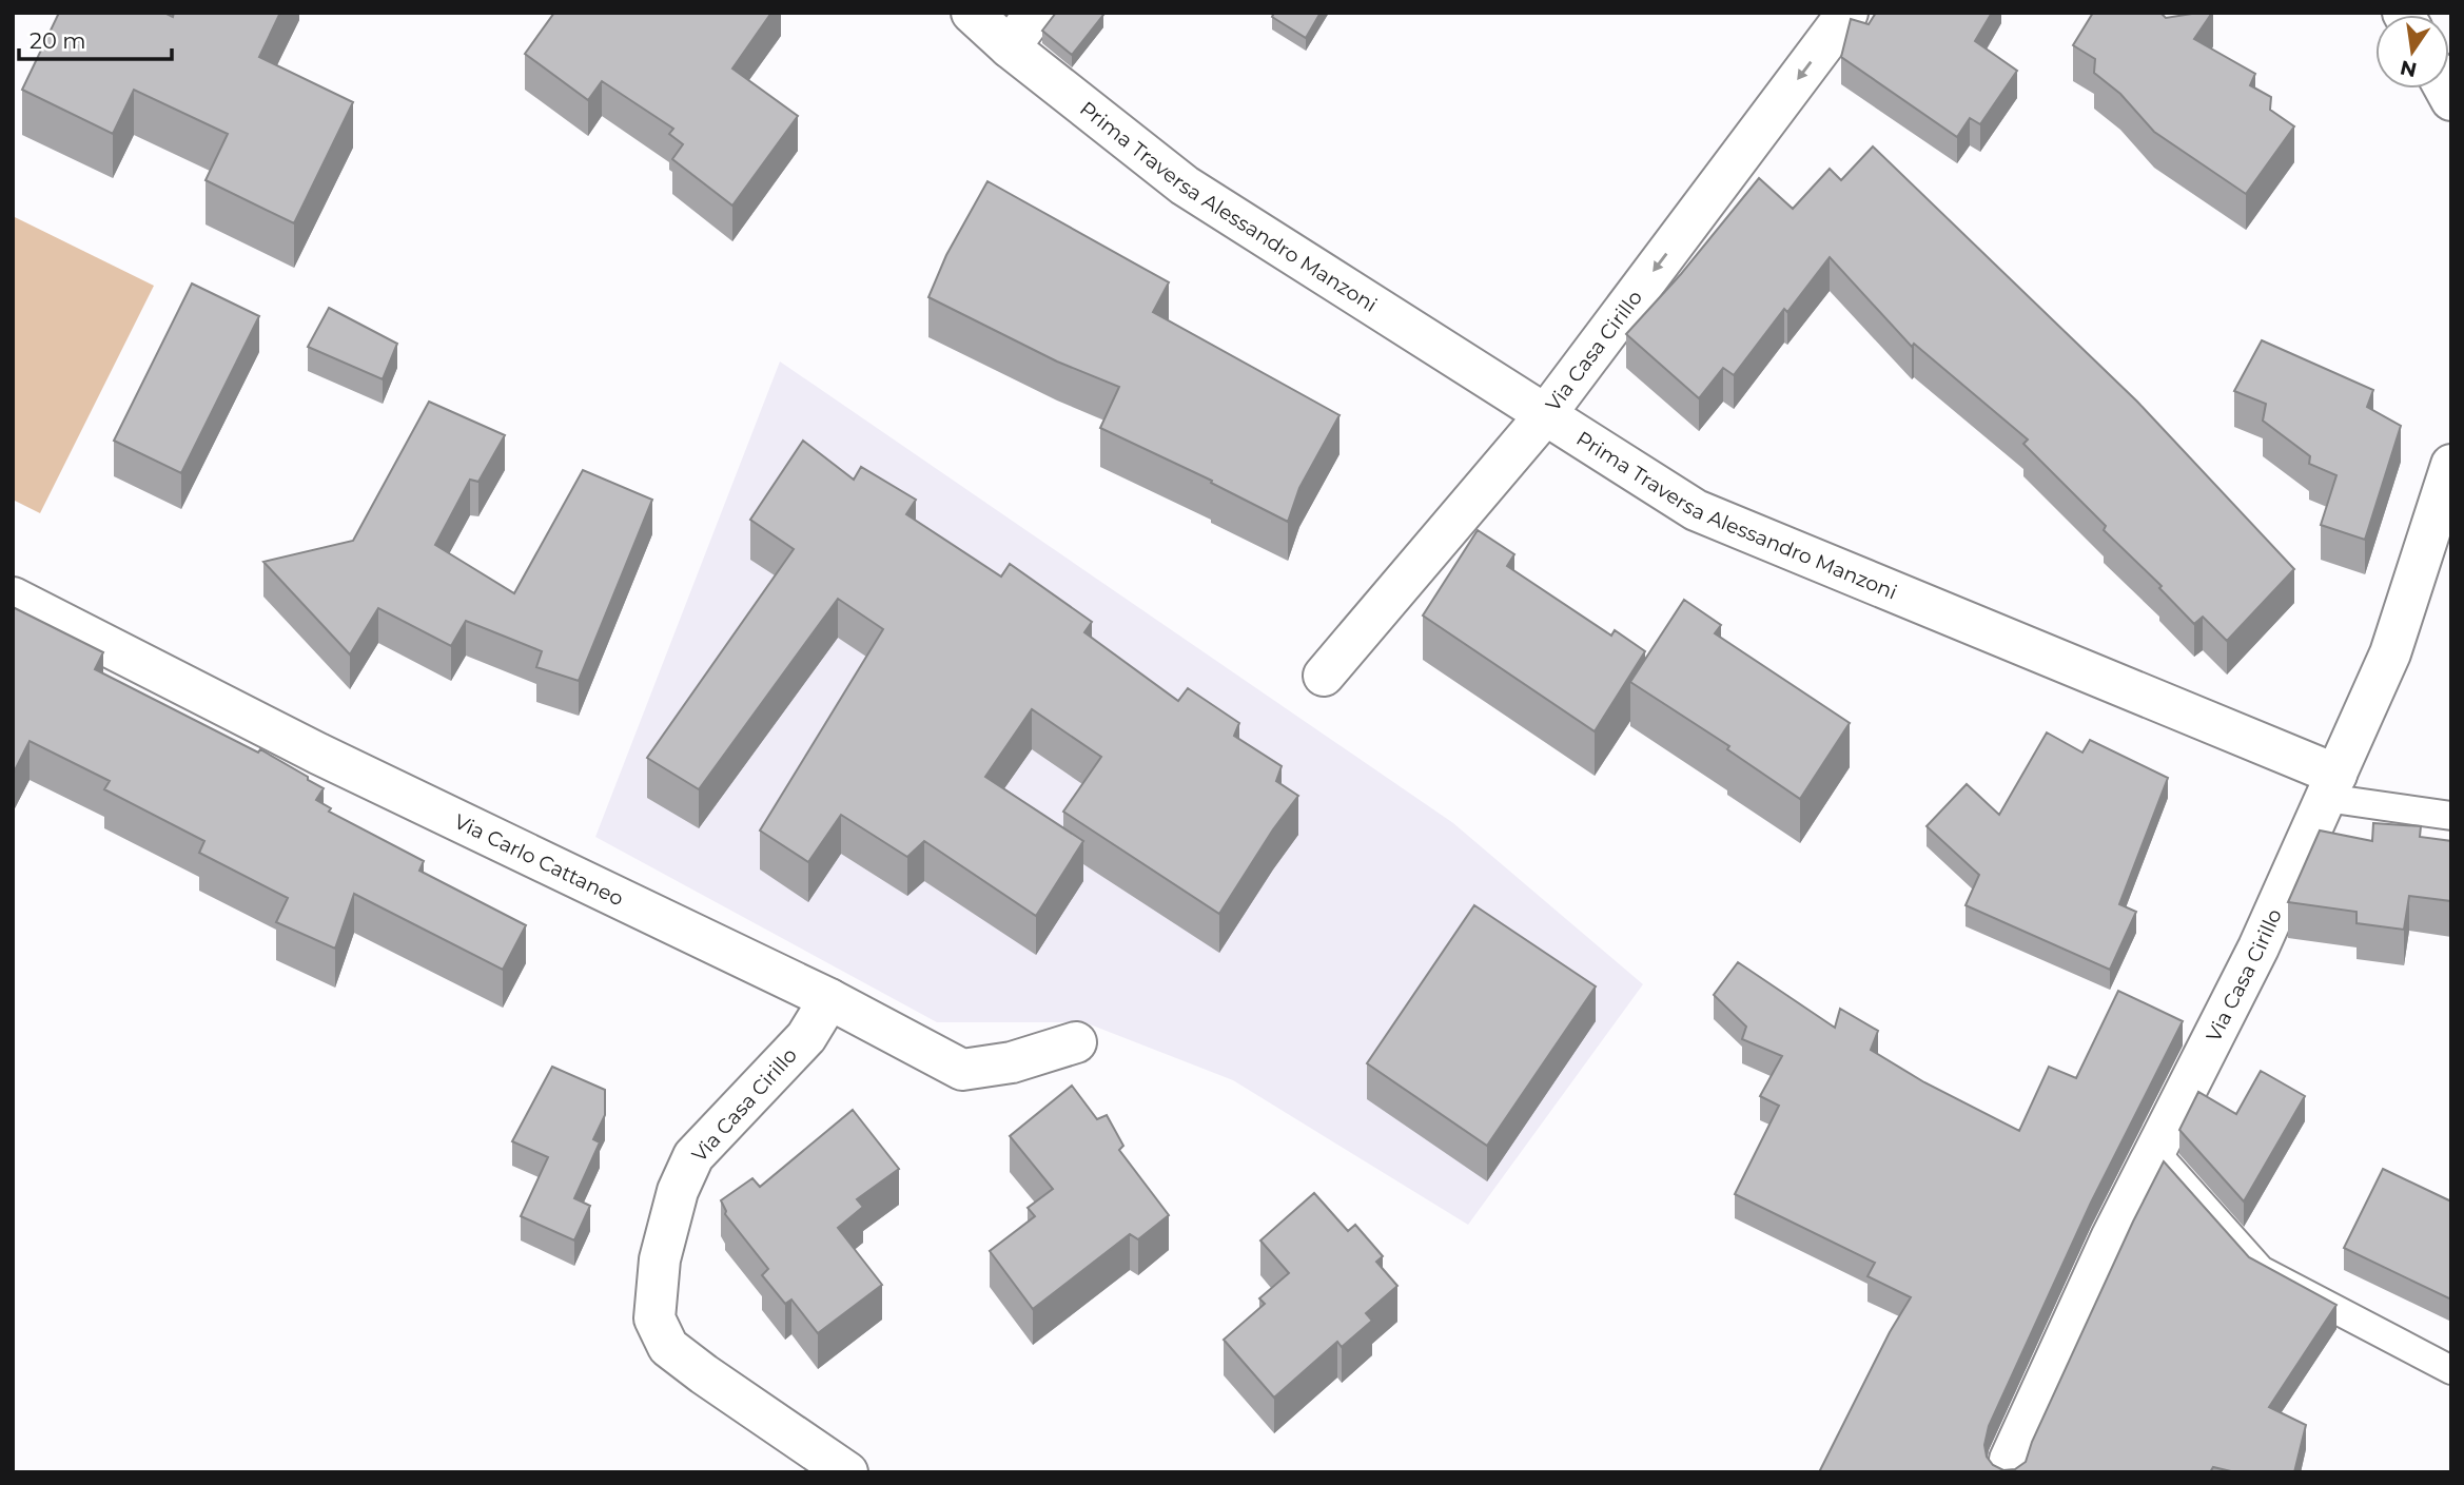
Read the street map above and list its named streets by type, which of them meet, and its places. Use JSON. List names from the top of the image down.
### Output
{
  "streets": {
    "street": ["Prima Traversa Alessandro Manzoni", "Via Casa Cirillo", "Via Carlo Cattaneo"]
  },
  "crossings": [
    ["Prima Traversa Alessandro Manzoni", "Via Casa Cirillo"],
    ["Via Casa Cirillo", "Via Carlo Cattaneo"]
  ],
  "scale_bar": "20 m",
  "north": "bottom"
}
